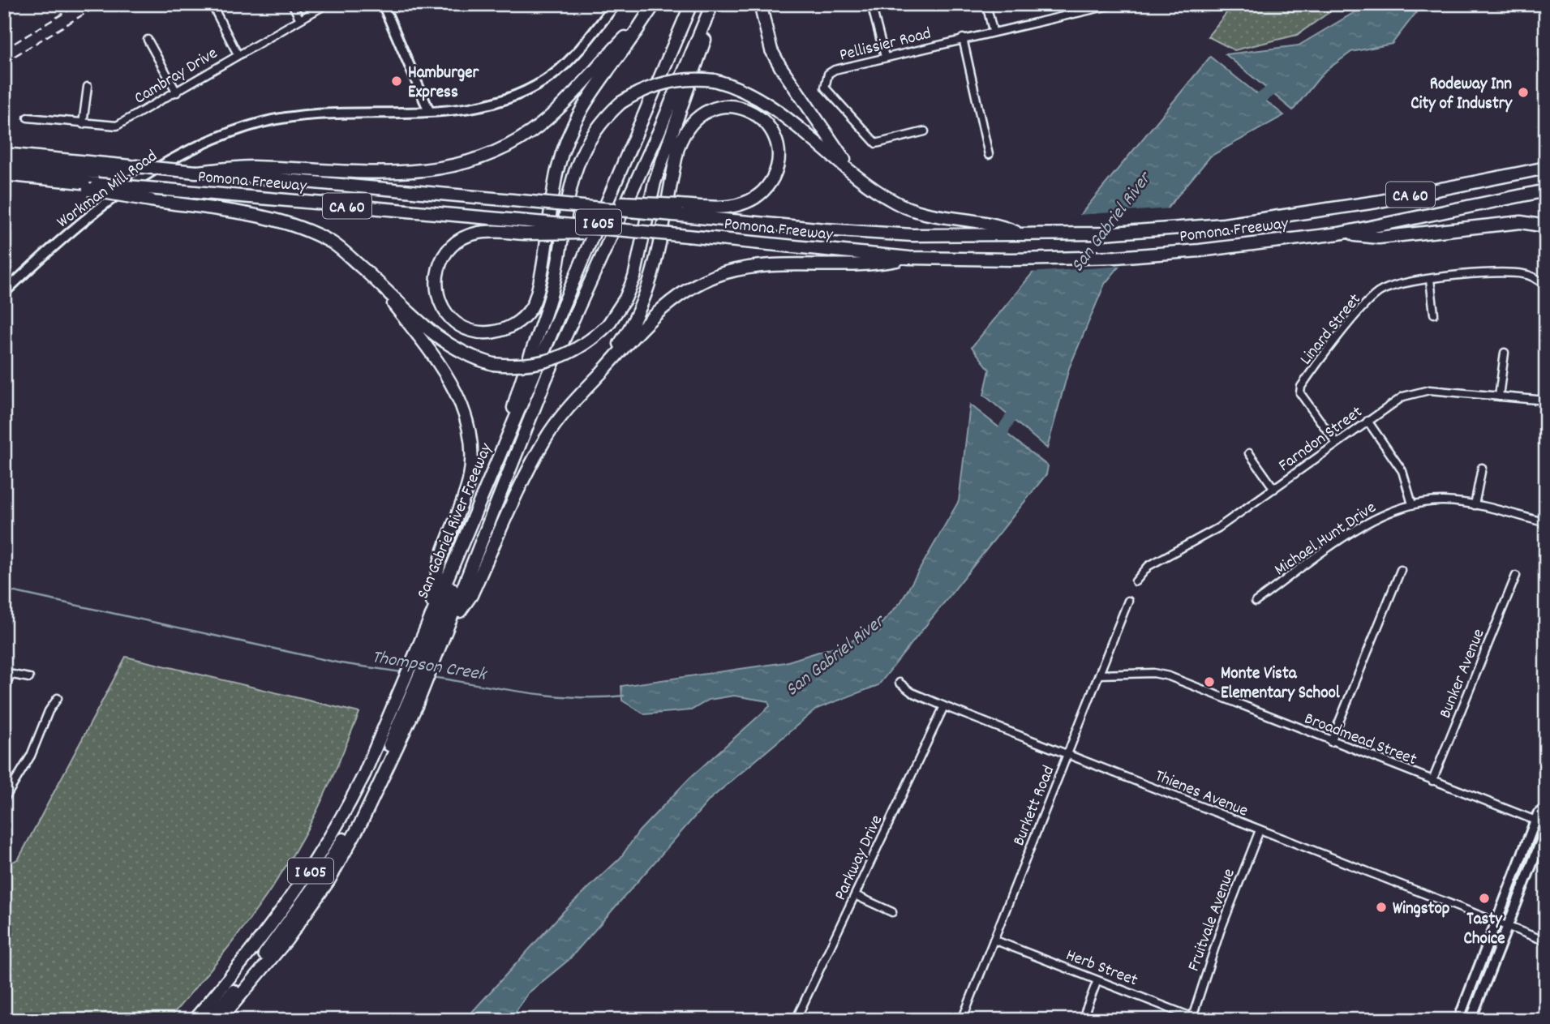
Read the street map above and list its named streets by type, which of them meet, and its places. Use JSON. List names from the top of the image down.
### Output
{
  "streets": {
    "highway": [
      "Pomona Freeway",
      "CA 60",
      "I 605",
      "San Gabriel River Freeway"
    ],
    "main road": ["Workman Mill Road"],
    "street": [
      "Pellissier Road",
      "Cambray Drive",
      "Linard Street",
      "Farndon Street",
      "Michael Hunt Drive",
      "Bunker Avenue",
      "Broadmead Street",
      "Thienes Avenue",
      "Burkett Road",
      "Parkway Drive",
      "Fruitvale Avenue",
      "Herb Street"
    ]
  },
  "crossings": [
    ["Linard Street", "Farndon Street"],
    ["Bunker Avenue", "Broadmead Street"],
    ["Broadmead Street", "Burkett Road"],
    ["Thienes Avenue", "Burkett Road"],
    ["Thienes Avenue", "Parkway Drive"],
    ["Thienes Avenue", "Fruitvale Avenue"],
    ["Burkett Road", "Herb Street"],
    ["Fruitvale Avenue", "Herb Street"]
  ],
  "water": ["San Gabriel River", "Thompson Creek"],
  "places": [
    "Hamburger Express",
    "Rodeway Inn City of Industry",
    "Monte Vista Elementary School",
    "Tasty Choice",
    "Wingstop"
  ]
}
